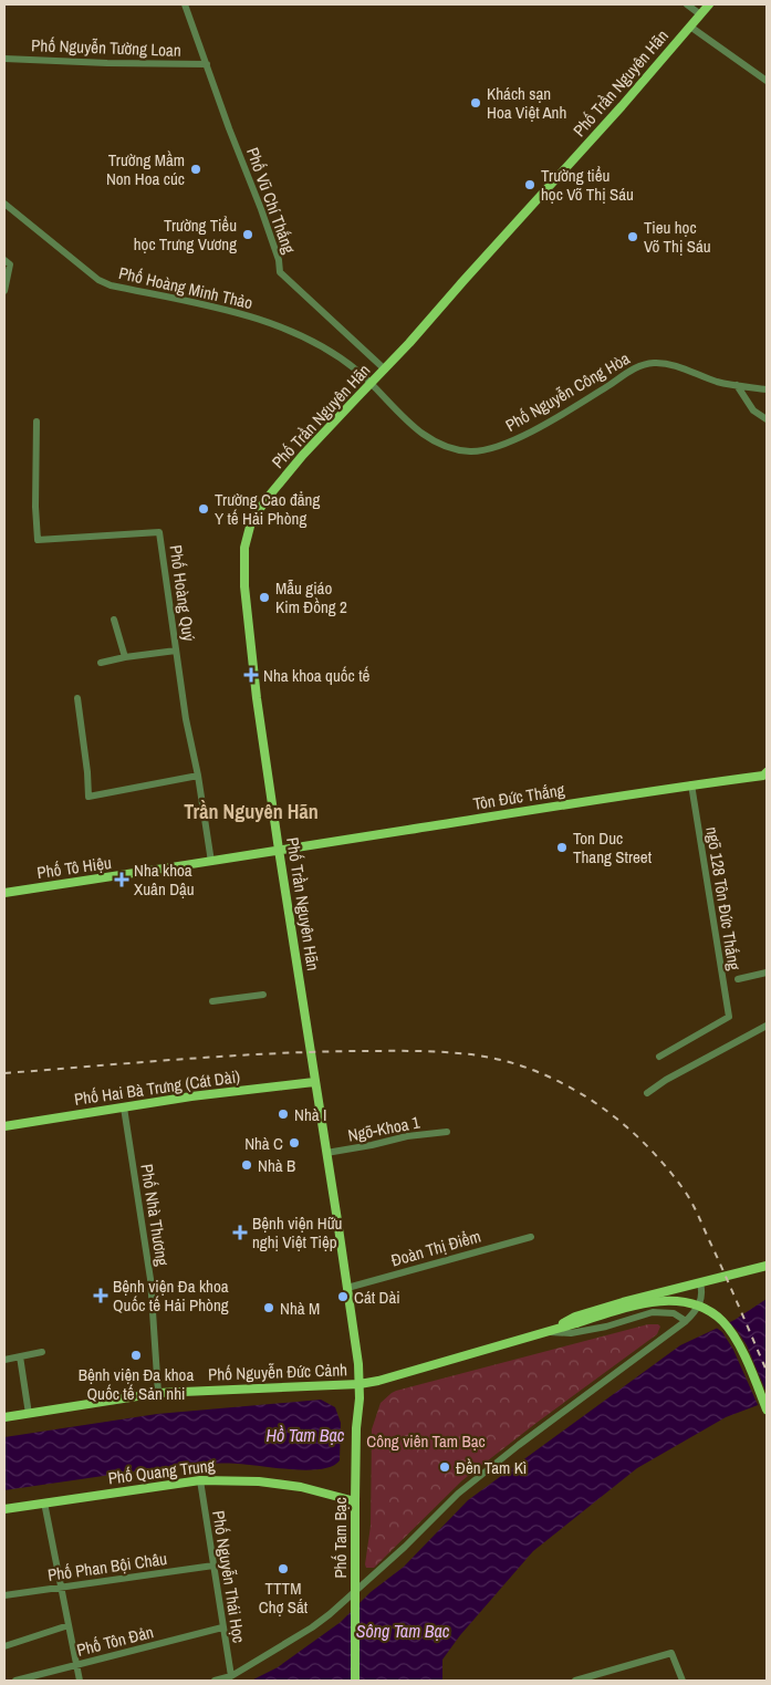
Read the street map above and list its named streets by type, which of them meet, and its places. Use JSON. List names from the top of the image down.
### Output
{
  "streets": {
    "main road": [
      "Phố Trần Nguyên Hãn",
      "Tôn Đức Thắng",
      "Phố Tô Hiệu",
      "Phố Hai Bà Trưng (Cát Dài)",
      "Phố Nguyễn Đức Cảnh",
      "Phố Quang Trung",
      "Phố Tam Bạc"
    ],
    "street": [
      "Phố Nguyễn Tường Loan",
      "Phố Vũ Chí Thắng",
      "Phố Hoàng Minh Thảo",
      "Phố Nguyễn Công Hòa",
      "Phố Hoàng Quý",
      "ngõ 128 Tôn Đức Thắng",
      "Ngõ-Khoa 1",
      "Phố Nhà Thương",
      "Đoàn Thị Điểm",
      "Phố Phan Bội Châu",
      "Phố Nguyễn Thái Học",
      "Phố Tôn Đản"
    ]
  },
  "crossings": [
    ["Phố Nguyễn Tường Loan", "Phố Vũ Chí Thắng"],
    ["Phố Trần Nguyên Hãn", "Phố Vũ Chí Thắng"],
    ["Phố Trần Nguyên Hãn", "Phố Hoàng Minh Thảo"],
    ["Phố Trần Nguyên Hãn", "Phố Nguyễn Công Hòa"],
    ["Phố Trần Nguyên Hãn", "Tôn Đức Thắng"],
    ["Phố Trần Nguyên Hãn", "Phố Tô Hiệu"],
    ["Phố Trần Nguyên Hãn", "Phố Hai Bà Trưng (Cát Dài)"],
    ["Phố Trần Nguyên Hãn", "Ngõ-Khoa 1"],
    ["Phố Trần Nguyên Hãn", "Đoàn Thị Điểm"],
    ["Phố Trần Nguyên Hãn", "Phố Nguyễn Đức Cảnh"],
    ["Phố Trần Nguyên Hãn", "Phố Tam Bạc"],
    ["Phố Hoàng Minh Thảo", "Phố Nguyễn Công Hòa"],
    ["Phố Hoàng Quý", "Phố Tô Hiệu"],
    ["Tôn Đức Thắng", "Phố Tô Hiệu"],
    ["Tôn Đức Thắng", "ngõ 128 Tôn Đức Thắng"],
    ["Phố Hai Bà Trưng (Cát Dài)", "Phố Nhà Thương"],
    ["Phố Nhà Thương", "Phố Nguyễn Đức Cảnh"],
    ["Phố Nguyễn Đức Cảnh", "Phố Tam Bạc"],
    ["Phố Quang Trung", "Phố Tam Bạc"],
    ["Phố Quang Trung", "Phố Nguyễn Thái Học"],
    ["Phố Tam Bạc", "Phố Nguyễn Thái Học"],
    ["Phố Phan Bội Châu", "Phố Nguyễn Thái Học"],
    ["Phố Nguyễn Thái Học", "Phố Tôn Đản"]
  ],
  "districts": ["Trần Nguyên Hãn"],
  "water": ["Hồ Tam Bạc", "Sông Tam Bạc"],
  "parks": ["Công viên Tam Bạc"],
  "places": {
    "other": [
      "Khách sạn Hoa Việt Anh",
      "Trường Mầm Non Hoa cúc",
      "Trường tiểu học Võ Thị Sáu",
      "Trường Tiểu học Trưng Vương",
      "Tieu học Võ Thị Sáu",
      "Trường Cao đẳng Y tế Hải Phòng",
      "Mẫu giáo Kim Đồng 2",
      "Ton Duc Thang Street",
      "Nhà I",
      "Nhà C",
      "Nhà B",
      "Cát Dài",
      "Nhà M",
      "Bệnh viện Đa khoa Quốc tế Sản nhi",
      "Đền Tam Kì",
      "TTTM Chợ Sắt"
    ],
    "health": [
      "Nha khoa quốc tế",
      "Nha khoa Xuân Dậu",
      "Bệnh viện Hữu nghị Việt Tiệp",
      "Bệnh viện Đa khoa Quốc tế Hải Phòng"
    ]
  }
}
